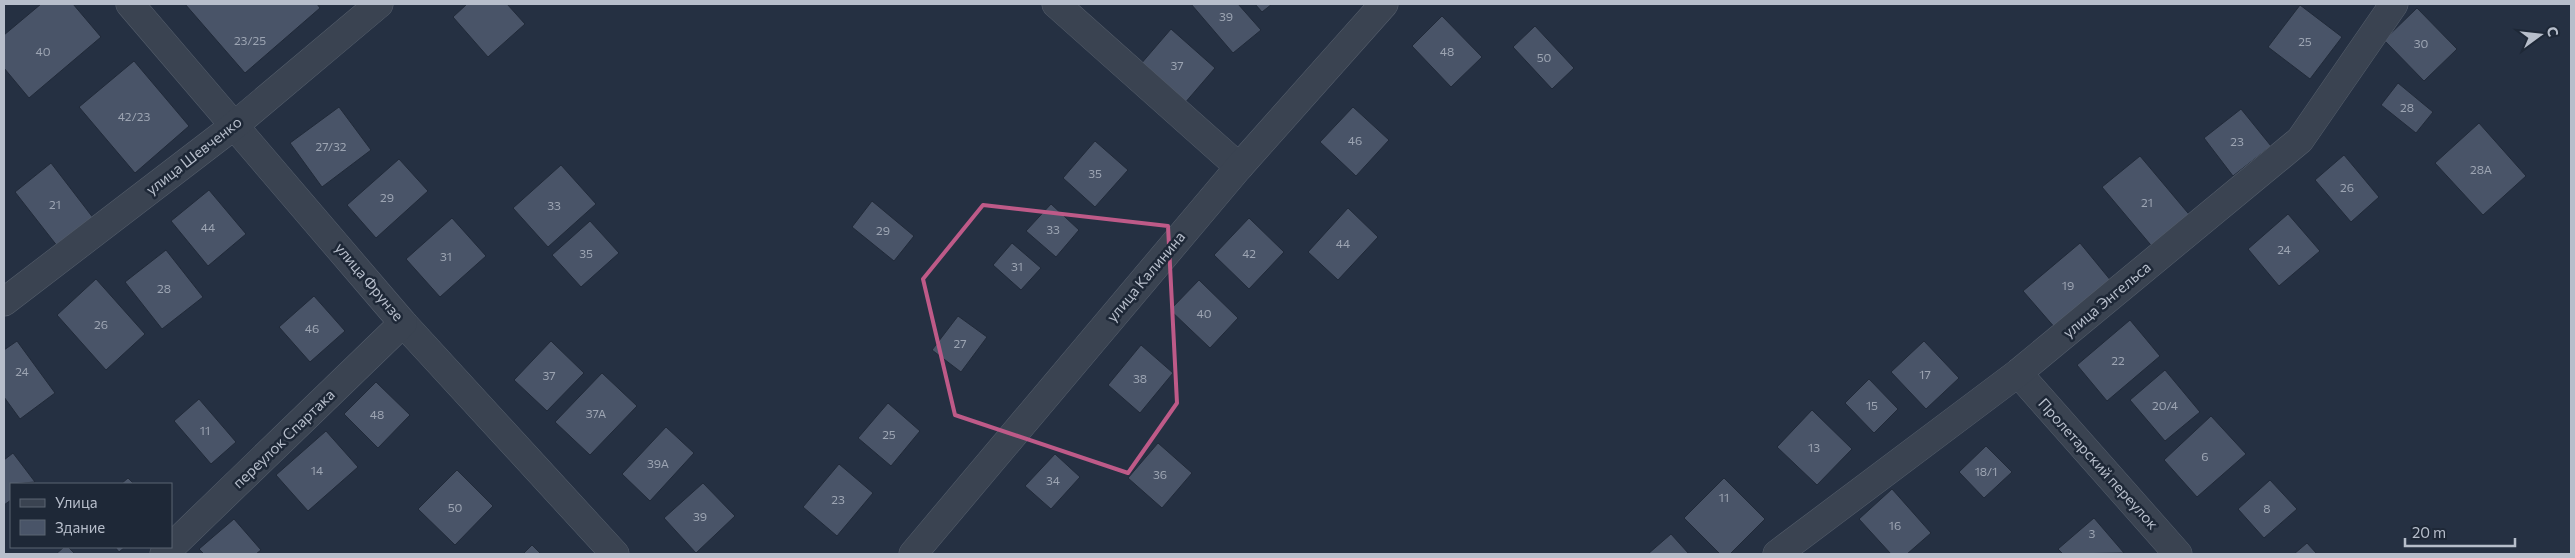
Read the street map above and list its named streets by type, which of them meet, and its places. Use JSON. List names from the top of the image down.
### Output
{
  "streets": {
    "street": [
      "улица Шевченко",
      "улица Калинина",
      "улица Фрунзе",
      "улица Энгельса",
      "переулок Спартака",
      "Пролетарский переулок"
    ]
  },
  "crossings": [
    ["улица Шевченко", "улица Фрунзе"],
    ["улица Фрунзе", "переулок Спартака"],
    ["улица Энгельса", "Пролетарский переулок"]
  ],
  "house_numbers": [
    "39",
    "23/25",
    "25",
    "30",
    "40",
    "48",
    "50",
    "37",
    "28",
    "42/23",
    "46",
    "23",
    "27/32",
    "28А",
    "35",
    "26",
    "29",
    "21",
    "21",
    "33",
    "44",
    "33",
    "29",
    "44",
    "24",
    "35",
    "42",
    "31",
    "31",
    "19",
    "28",
    "40",
    "26",
    "46",
    "27",
    "22",
    "24",
    "17",
    "37",
    "38",
    "15",
    "20/4",
    "37А",
    "48",
    "11",
    "25",
    "13",
    "6",
    "39А",
    "14",
    "18/1",
    "36",
    "34",
    "11",
    "23",
    "50",
    "8",
    "39",
    "16",
    "3"
  ],
  "legend": ["Улица", "Здание"],
  "scale_bar": "20 m",
  "north": "right"
}
